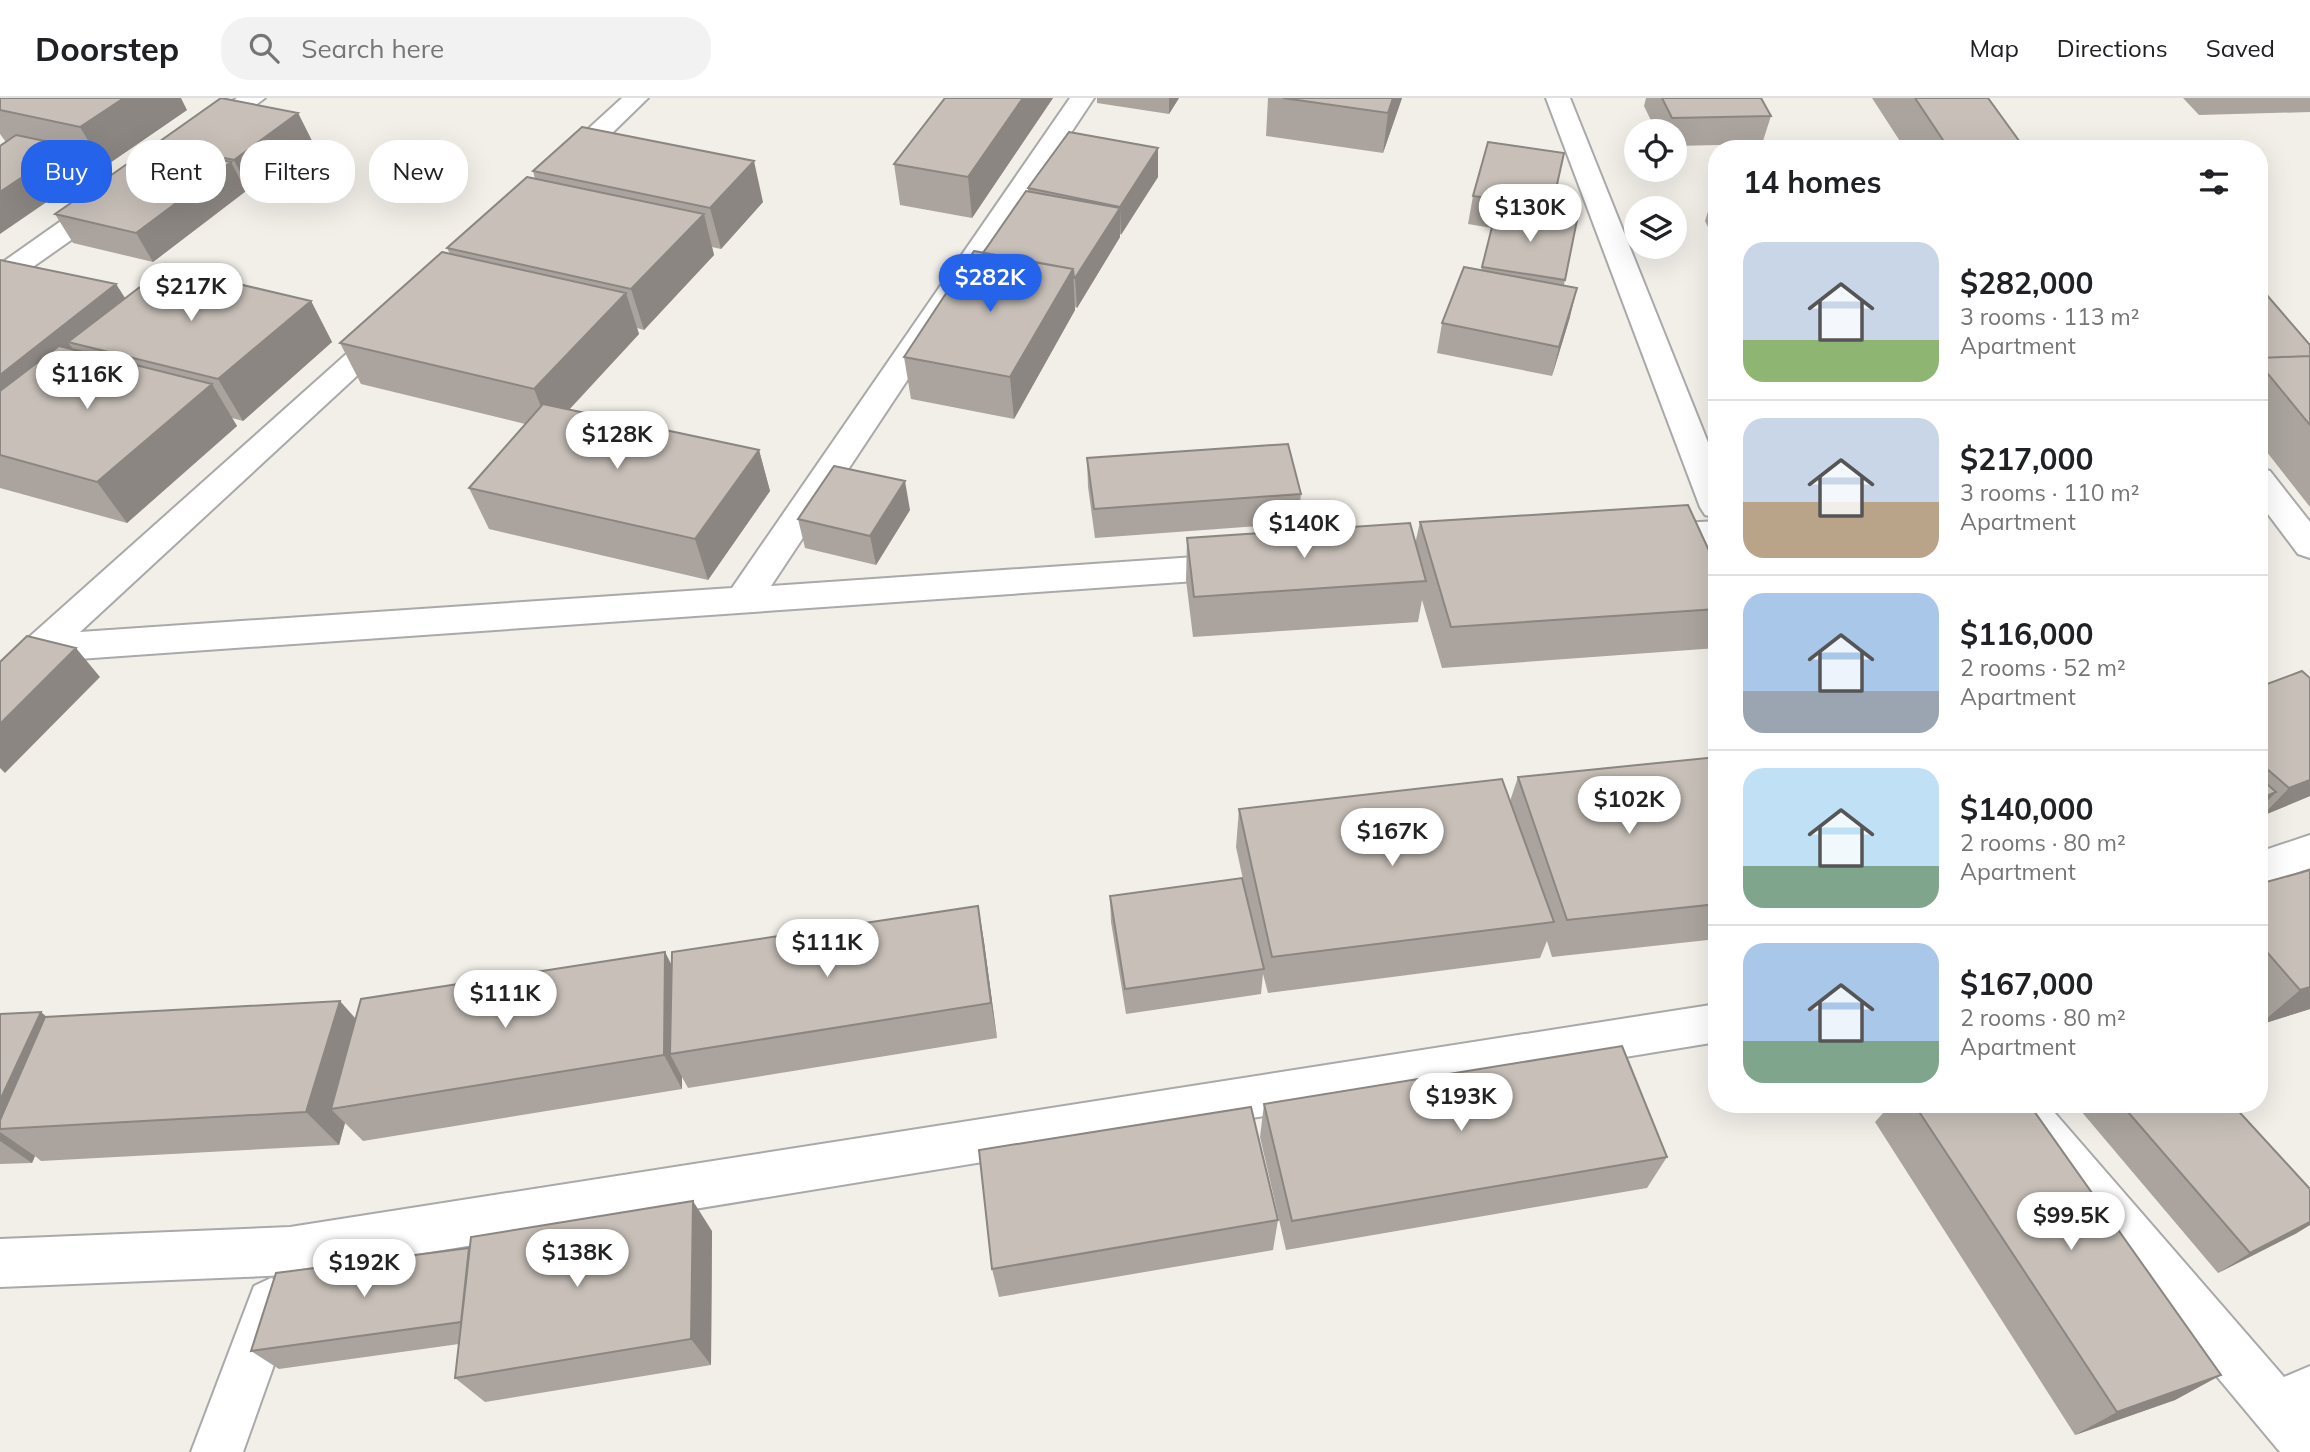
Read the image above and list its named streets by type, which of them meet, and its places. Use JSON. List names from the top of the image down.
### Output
{
  "page": {
    "header": "Doorstep",
    "search": "Search here",
    "nav": ["Map", "Directions", "Saved"],
    "chip": [
      "Buy",
      "Rent",
      "Filters",
      "New"
    ],
    "heading": "14 homes",
    "price": [
      "$130K",
      "$282K",
      "$217K",
      "$116K",
      "$128K",
      "$140K",
      "$102K",
      "$167K",
      "$111K",
      "$111K",
      "$193K",
      "$99.5K",
      "$138K",
      "$192K"
    ],
    "list": [
      {
        "name": "$282,000",
        "note": "3 rooms · 113 m² · Apartment"
      },
      {
        "name": "$217,000",
        "note": "3 rooms · 110 m² · Apartment"
      },
      {
        "name": "$116,000",
        "note": "2 rooms · 52 m² · Apartment"
      },
      {
        "name": "$140,000",
        "note": "2 rooms · 80 m² · Apartment"
      },
      {
        "name": "$167,000",
        "note": "2 rooms · 80 m² · Apartment"
      }
    ]
  }
}
